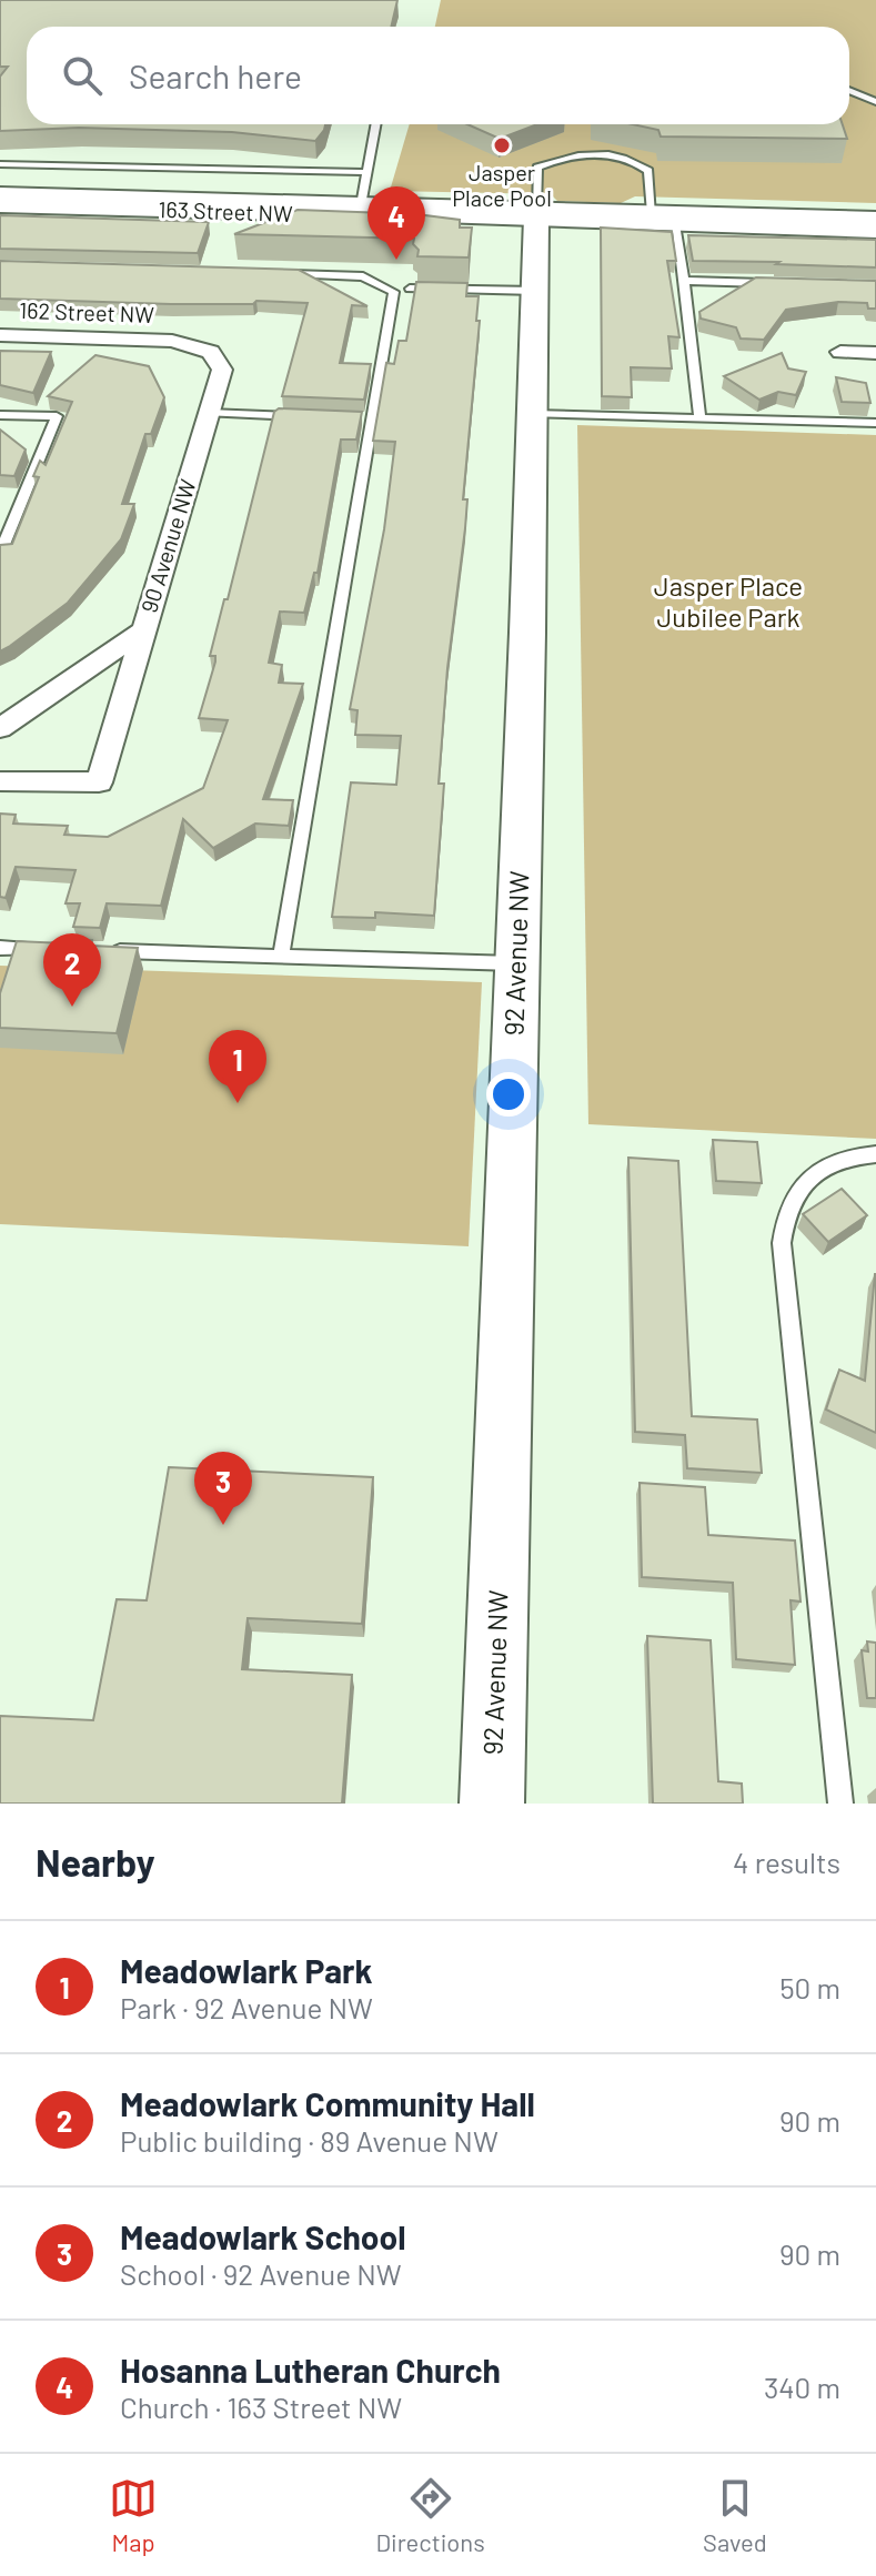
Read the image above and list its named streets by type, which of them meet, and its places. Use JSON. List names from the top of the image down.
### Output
{
  "streets": {
    "street": [
      "163 Street NW",
      "162 Street NW",
      "90 Avenue NW",
      "92 Avenue NW"
    ]
  },
  "crossings": [
    ["163 Street NW", "92 Avenue NW"],
    ["162 Street NW", "90 Avenue NW"]
  ],
  "parks": ["Jasper Place Jubilee Park"],
  "places": ["Jasper Place Pool"],
  "page": {
    "search": "Search here",
    "pins": [
      "4",
      "2",
      "1",
      "3"
    ],
    "heading": ["Nearby", "4 results"],
    "list": [
      {
        "mark": "1",
        "name": "Meadowlark Park",
        "note": "Park · 92 Avenue NW",
        "value": "50 m"
      },
      {
        "mark": "2",
        "name": "Meadowlark Community Hall",
        "note": "Public building · 89 Avenue NW",
        "value": "90 m"
      },
      {
        "mark": "3",
        "name": "Meadowlark School",
        "note": "School · 92 Avenue NW",
        "value": "90 m"
      },
      {
        "mark": "4",
        "name": "Hosanna Lutheran Church",
        "note": "Church · 163 Street NW",
        "value": "340 m"
      }
    ],
    "nav": ["Map", "Directions", "Saved"]
  }
}
